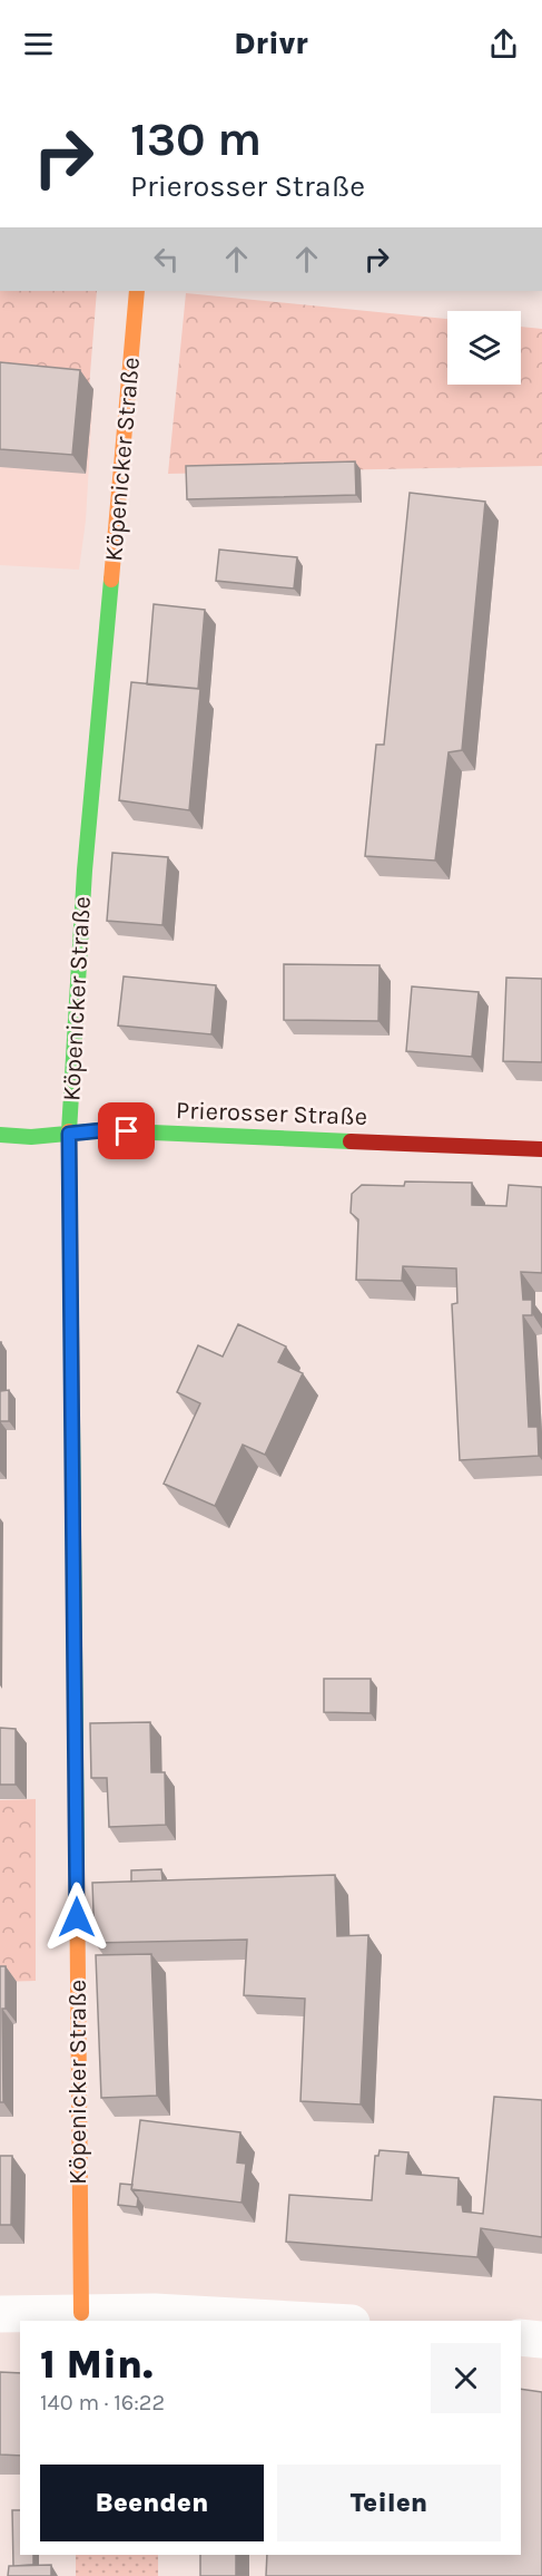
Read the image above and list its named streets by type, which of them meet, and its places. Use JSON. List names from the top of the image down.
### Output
{
  "streets": {
    "street": ["Köpenicker Straße", "Prierosser Straße"]
  },
  "crossings": [
    ["Köpenicker Straße", "Prierosser Straße"]
  ],
  "page": {
    "header": "Drivr",
    "turn": ["130 m", "Prierosser Straße"],
    "heading": ["1 Min.", "140 m · 16:22"],
    "buttons": ["Beenden", "Teilen"]
  }
}
